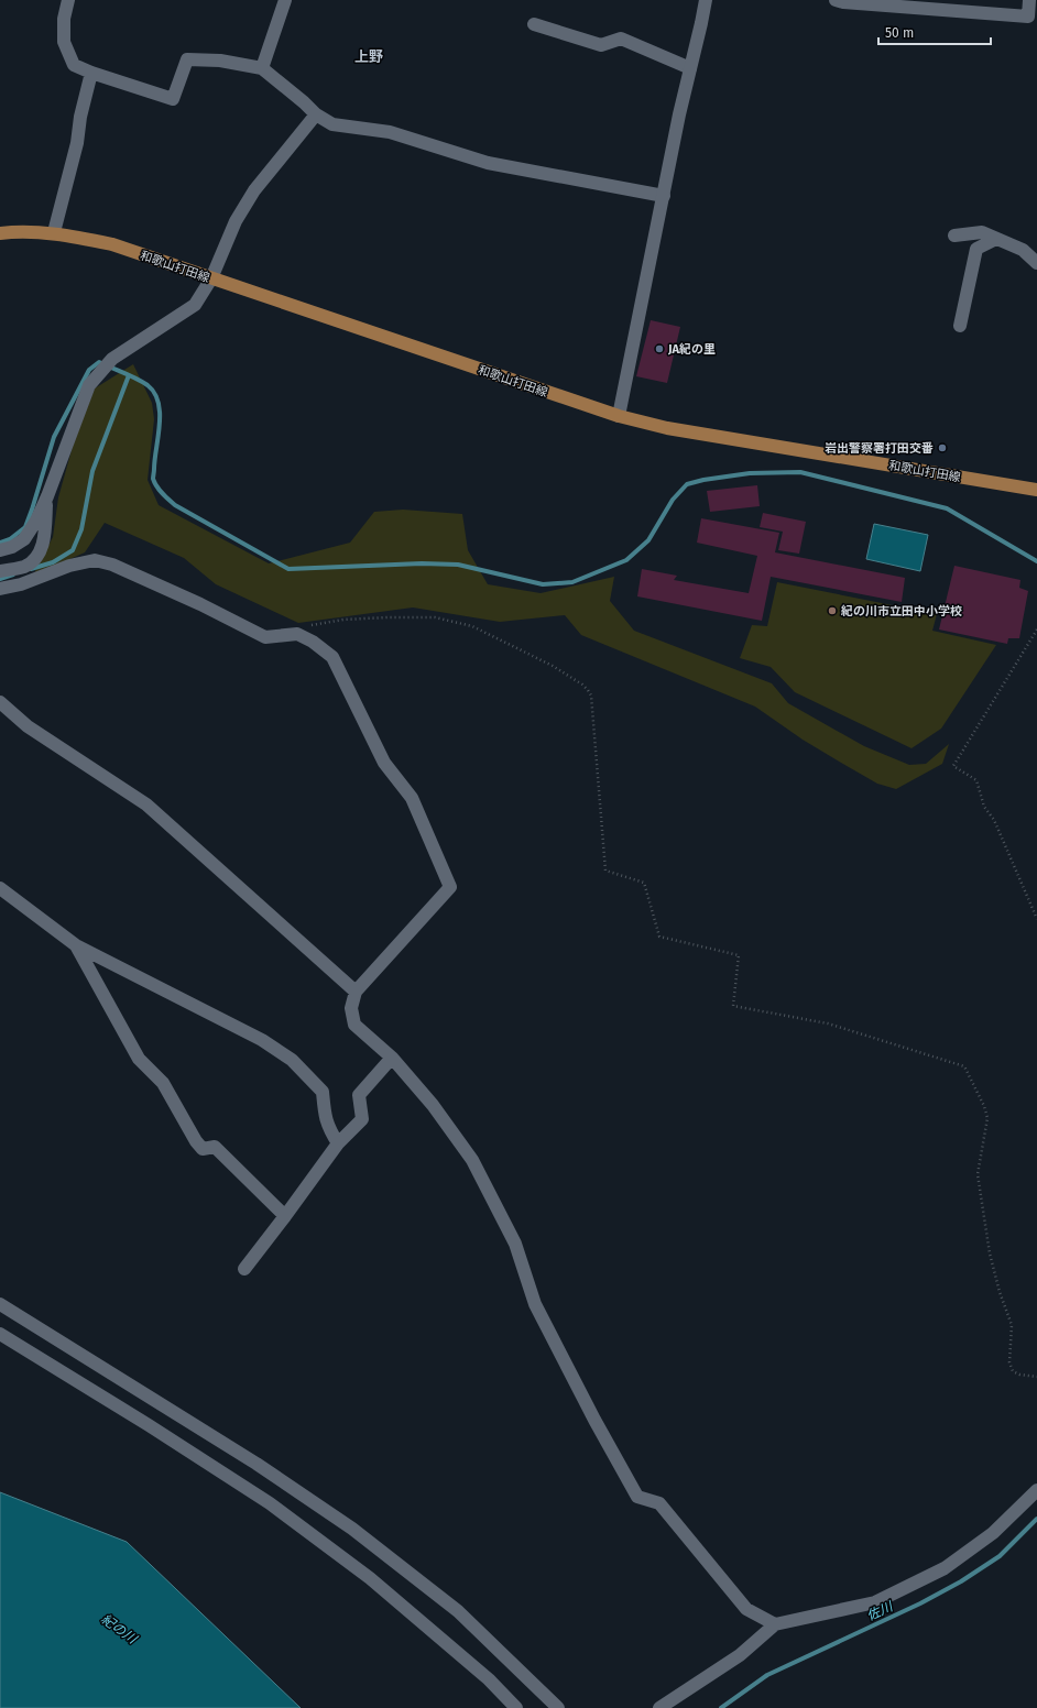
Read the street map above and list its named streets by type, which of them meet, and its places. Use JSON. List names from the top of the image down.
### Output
{
  "streets": {
    "main road": ["和歌山打田線"]
  },
  "districts": ["上野"],
  "water": ["佐川", "紀の川"],
  "places": ["JA紀の里", "岩出警察署打田交番", "紀の川市立田中小学校"],
  "scale_bar": "50 m"
}
